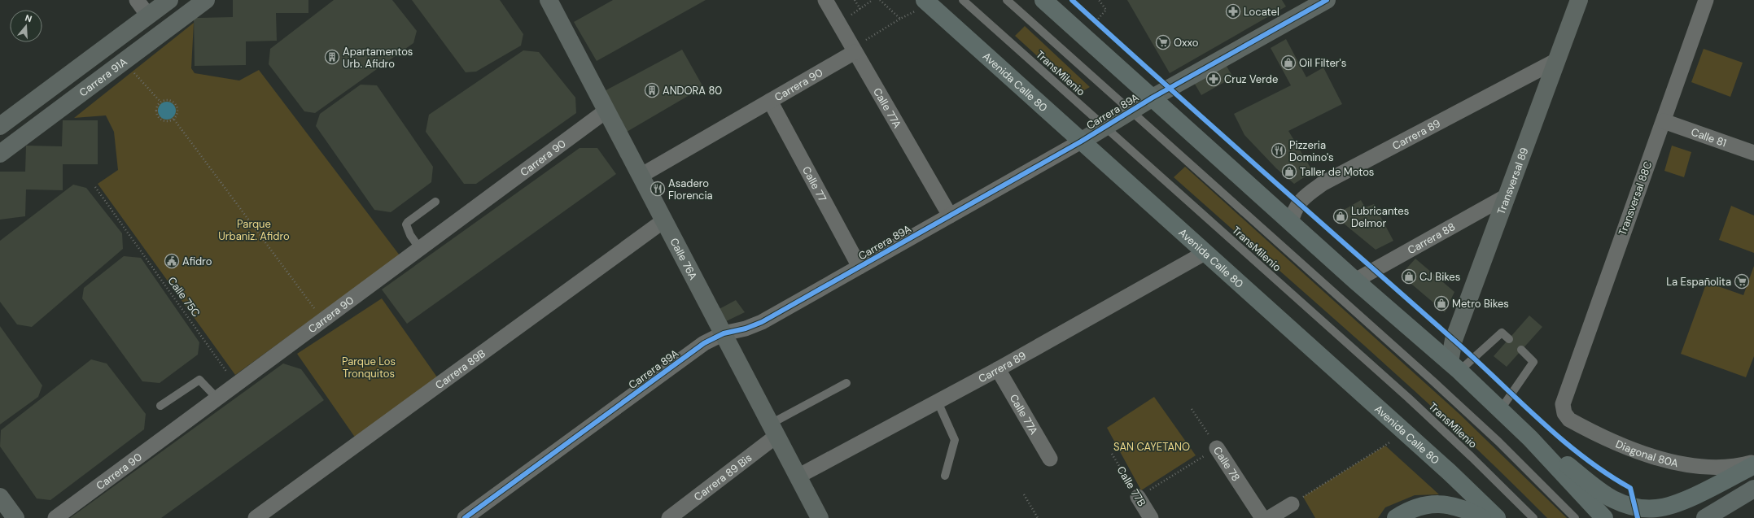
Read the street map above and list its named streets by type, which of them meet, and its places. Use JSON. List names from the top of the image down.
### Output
{
  "streets": {
    "highway": ["Avenida Calle 80"],
    "street": [
      "Carrera 91A",
      "Carrera 90",
      "Calle 77A",
      "Carrera 89A",
      "Carrera 89",
      "Calle 81",
      "Transversal 89",
      "Calle 77",
      "Transversal 88C",
      "Carrera 88",
      "Calle 76A",
      "Carrera 89B",
      "Diagonal 80A",
      "Calle 78",
      "Carrera 89 Bis",
      "Calle 77B"
    ],
    "lane": ["TransMilenio"],
    "path": ["Calle 75C"]
  },
  "crossings": [
    ["TransMilenio", "Carrera 89A"],
    ["Avenida Calle 80", "Carrera 89A"],
    ["Avenida Calle 80", "Carrera 89"],
    ["Carrera 90", "Calle 77A"],
    ["Carrera 90", "Calle 77"],
    ["Carrera 90", "Calle 76A"],
    ["Carrera 90", "Calle 75C"],
    ["Calle 77A", "Carrera 89A"],
    ["Calle 77A", "Carrera 89"],
    ["Carrera 89A", "Calle 77"],
    ["Carrera 89A", "Calle 76A"],
    ["Carrera 89", "Transversal 89"],
    ["Carrera 89", "Calle 76A"],
    ["Calle 81", "Transversal 88C"],
    ["Transversal 89", "Carrera 88"],
    ["Transversal 88C", "Diagonal 80A"],
    ["Calle 76A", "Carrera 89B"],
    ["Calle 76A", "Carrera 89 Bis"]
  ],
  "parks": ["Parque Urbaniz. Afidro", "Parque Los Tronquitos", "SAN CAYETANO"],
  "places": {
    "pharmacy": ["Locatel", "Cruz Verde"],
    "supermarket": ["Oxxo", "La Españolita"],
    "building": ["Apartamentos Urb. Afidro", "ANDORA 80"],
    "shop": [
      "Oil Filter's",
      "Taller de Motos",
      "Lubricantes Delmor",
      "CJ Bikes",
      "Metro Bikes"
    ],
    "restaurant": ["Pizzeria Domino's", "Asadero Florencia"],
    "public building": ["Afidro"]
  },
  "north": "top"
}
